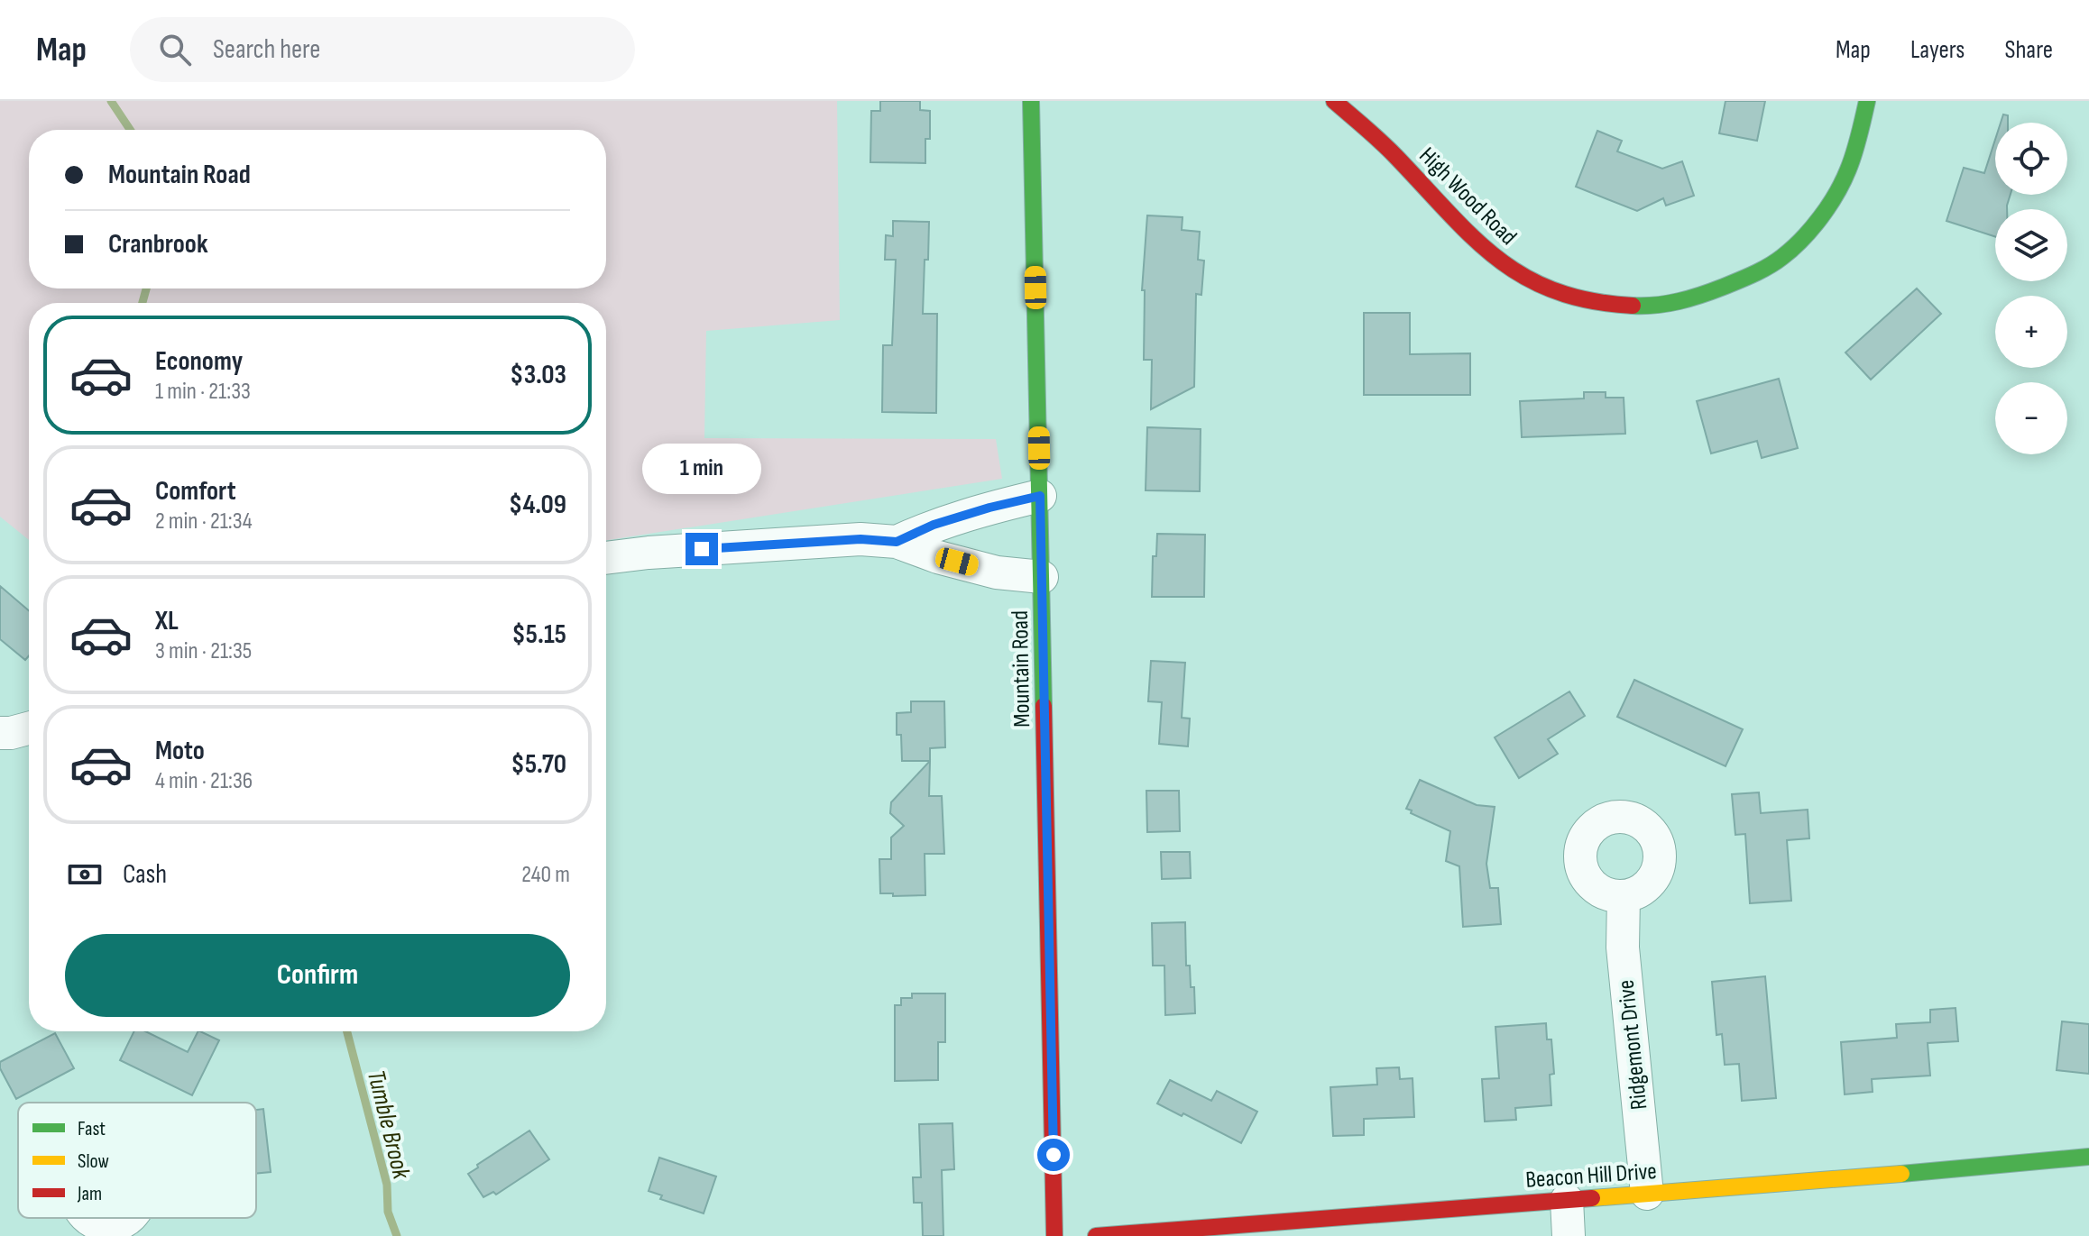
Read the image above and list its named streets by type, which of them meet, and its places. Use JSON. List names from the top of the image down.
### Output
{
  "streets": {
    "street": [
      "High Wood Road",
      "Mountain Road",
      "Ridgemont Drive",
      "Beacon Hill Drive"
    ]
  },
  "crossings": [
    ["Ridgemont Drive", "Beacon Hill Drive"]
  ],
  "water": ["Tumble Brook"],
  "legend": ["Fast", "Slow", "Jam"],
  "page": {
    "header": "Map",
    "search": "Search here",
    "nav": ["Map", "Layers", "Share"],
    "map_buttons": ["+", "−"],
    "banner": ["Mountain Road", "Cranbrook"],
    "list": [
      {
        "name": "Economy",
        "note": "1 min · 21:33",
        "value": "$3.03"
      },
      {
        "name": "Comfort",
        "note": "2 min · 21:34",
        "value": "$4.09"
      },
      {
        "name": "XL",
        "note": "3 min · 21:35",
        "value": "$5.15"
      },
      {
        "name": "Moto",
        "note": "4 min · 21:36",
        "value": "$5.70"
      }
    ],
    "bubble": "1 min",
    "pay": ["Cash", "240 m"],
    "buttons": "Confirm"
  }
}
